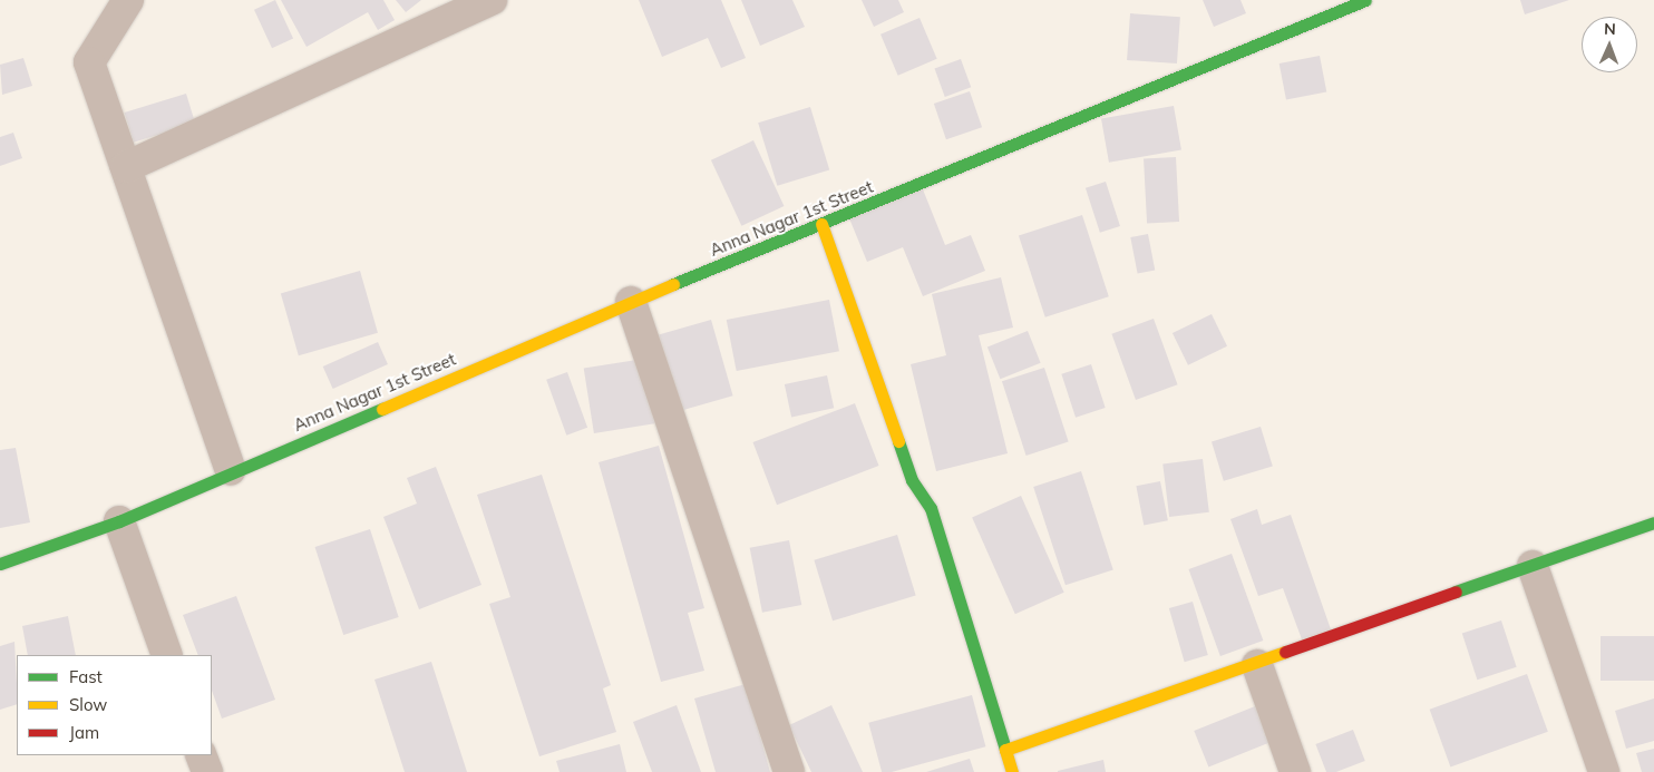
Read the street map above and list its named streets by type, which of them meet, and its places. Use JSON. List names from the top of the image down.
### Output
{
  "streets": {
    "street": ["Anna Nagar 1st Street"]
  },
  "legend": ["Fast", "Slow", "Jam"],
  "north": "top"
}
